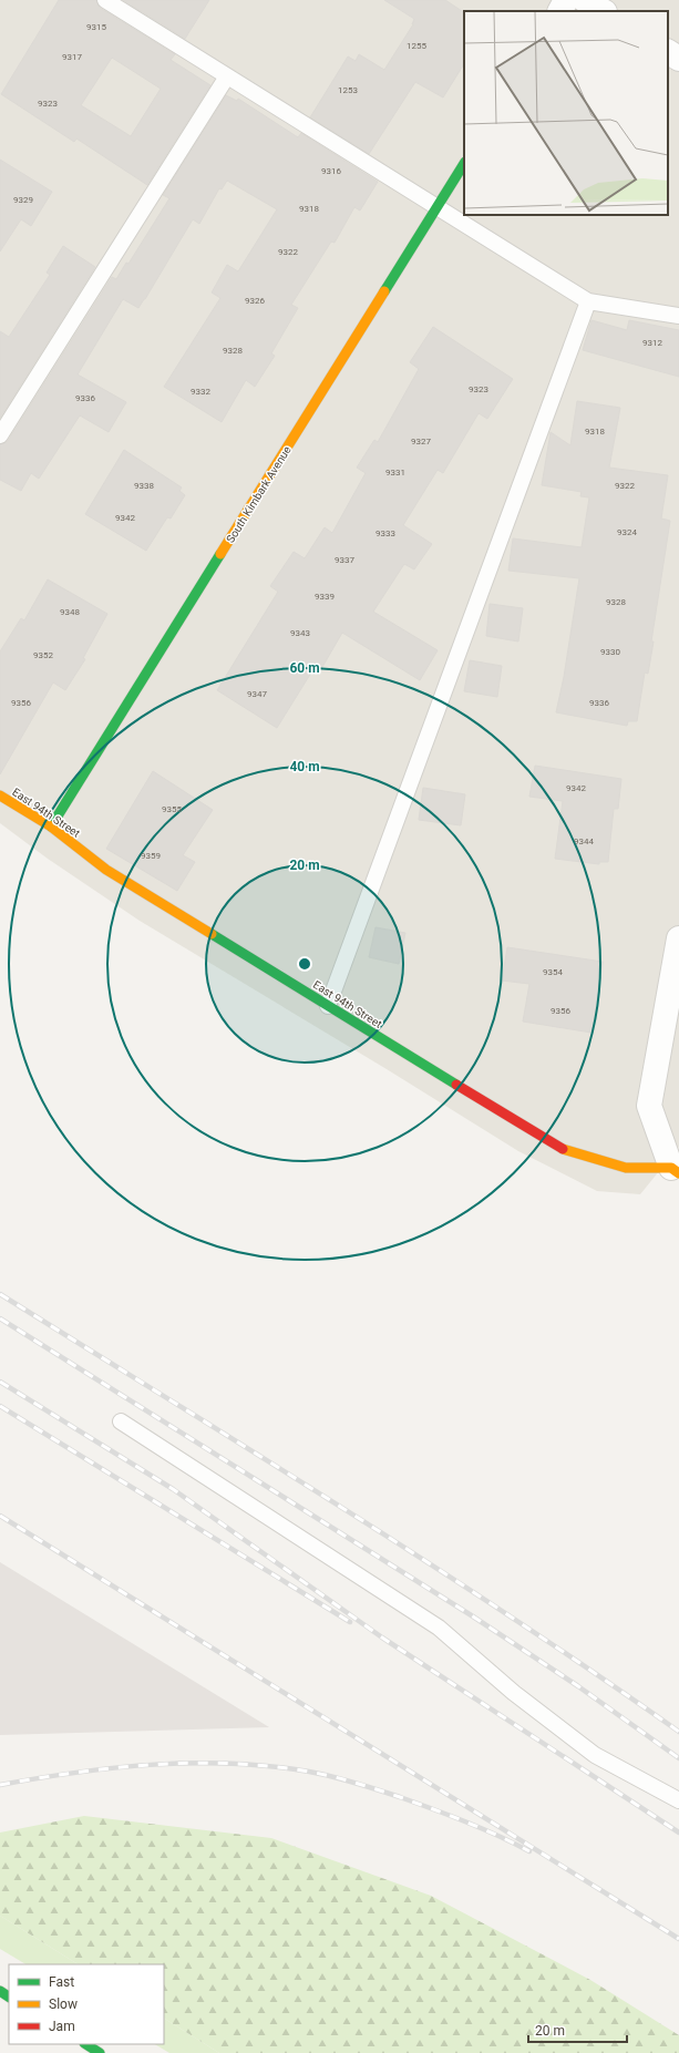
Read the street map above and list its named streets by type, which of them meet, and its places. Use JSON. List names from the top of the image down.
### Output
{
  "streets": {
    "street": ["South Kimbark Avenue", "East 94th Street"]
  },
  "crossings": [
    ["South Kimbark Avenue", "East 94th Street"]
  ],
  "house_numbers": [
    "9315",
    "1255",
    "9317",
    "1253",
    "9323",
    "9316",
    "9329",
    "9318",
    "9322",
    "9326",
    "9312",
    "9328",
    "9323",
    "9332",
    "9336",
    "9318",
    "9327",
    "9331",
    "9338",
    "9322",
    "9342",
    "9324",
    "9333",
    "9337",
    "9339",
    "9328",
    "9348",
    "9343",
    "9330",
    "9352",
    "9347",
    "9356",
    "9336",
    "9342",
    "9355",
    "9344",
    "9359",
    "9354",
    "9356"
  ],
  "legend": ["Fast", "Slow", "Jam"],
  "scale_bar": "20 m",
  "rings": ["60 m", "40 m", "20 m"]
}
